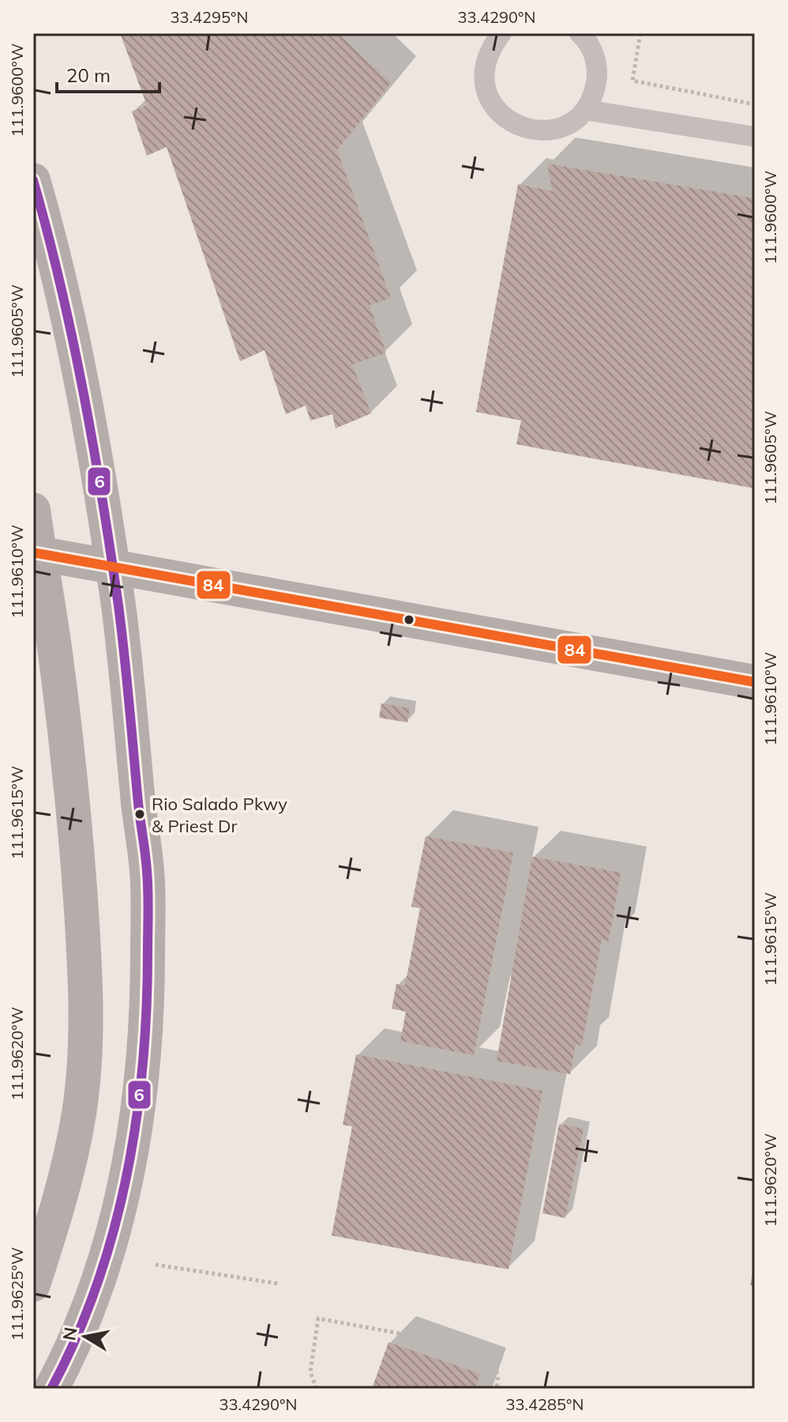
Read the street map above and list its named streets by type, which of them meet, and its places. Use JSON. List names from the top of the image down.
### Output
{
  "places": ["Rio Salado Pkwy & Priest Dr"],
  "lines": ["transit line 6", "transit line 84"],
  "scale_bar": "20 m",
  "north": "left",
  "coordinates": [
    "33.4295°N",
    "33.4290°N",
    "111.9600°W",
    "111.9605°W",
    "111.9610°W",
    "111.9615°W",
    "111.9620°W",
    "111.9625°W",
    "33.4285°N"
  ]
}
